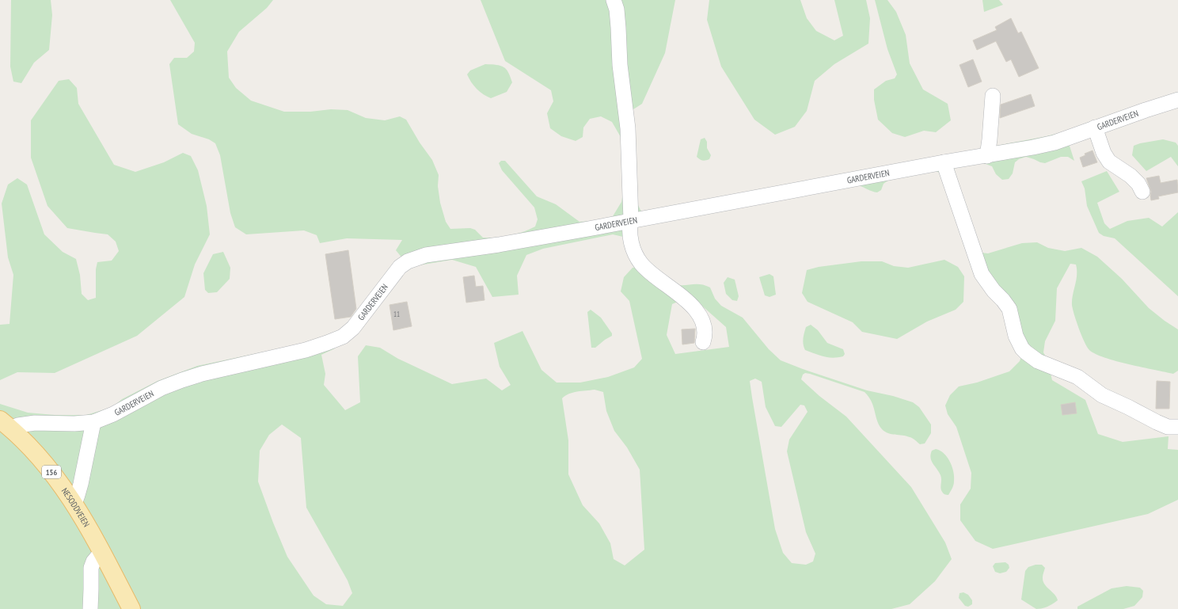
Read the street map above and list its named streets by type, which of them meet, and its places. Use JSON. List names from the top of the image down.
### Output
{
  "streets": {
    "main road": ["156", "NESODDVEIEN"],
    "street": ["GARDERVEIEN"]
  },
  "crossings": [
    ["GARDERVEIEN", "NESODDVEIEN"]
  ],
  "house_numbers": ["11"]
}
